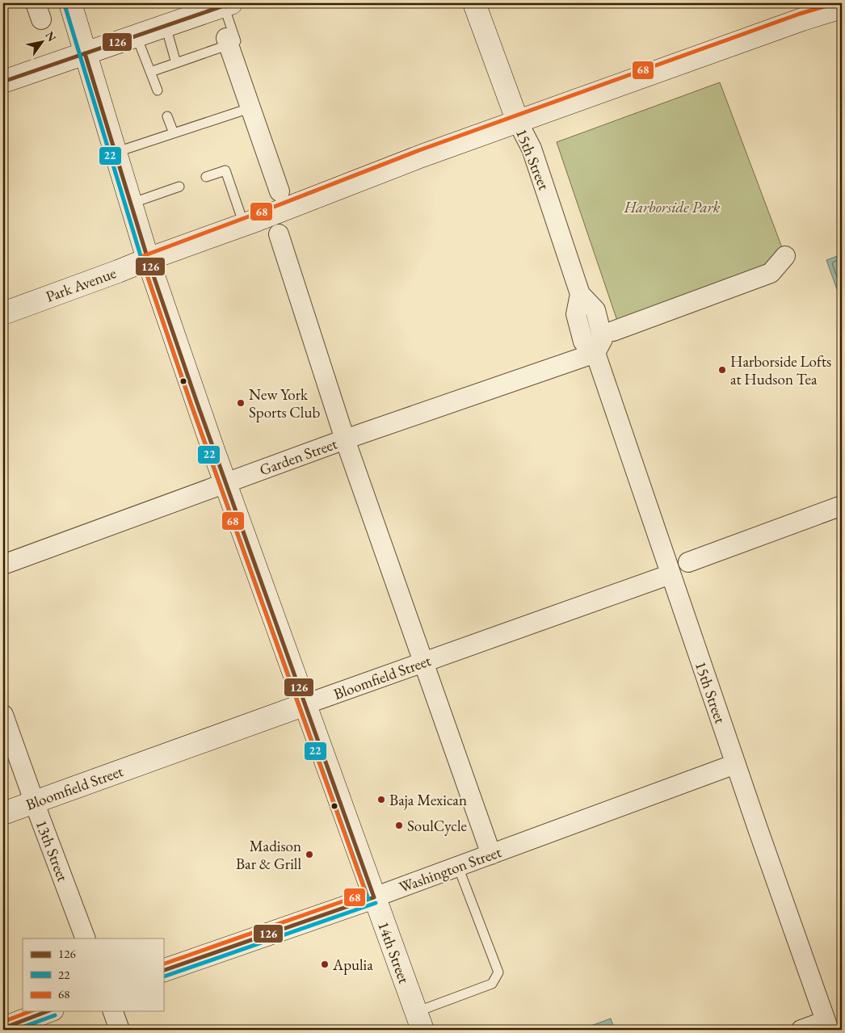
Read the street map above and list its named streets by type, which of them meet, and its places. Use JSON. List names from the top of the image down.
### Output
{
  "streets": {
    "main road": [
      "15th Street",
      "Park Avenue",
      "Bloomfield Street",
      "Washington Street",
      "14th Street"
    ],
    "street": ["Garden Street", "13th Street"]
  },
  "crossings": [
    ["15th Street", "Park Avenue"],
    ["15th Street", "Garden Street"],
    ["15th Street", "Bloomfield Street"],
    ["15th Street", "Washington Street"],
    ["Park Avenue", "14th Street"],
    ["Garden Street", "14th Street"],
    ["Bloomfield Street", "13th Street"],
    ["Bloomfield Street", "14th Street"],
    ["Washington Street", "14th Street"]
  ],
  "parks": ["Harborside Park"],
  "places": [
    "Harborside Lofts at Hudson Tea",
    "New York Sports Club",
    "Baja Mexican",
    "SoulCycle",
    "Madison Bar & Grill",
    "Apulia"
  ],
  "lines": ["transit line 126", "transit line 68", "transit line 22"],
  "legend": ["126", "22", "68"],
  "north": "top right"
}
